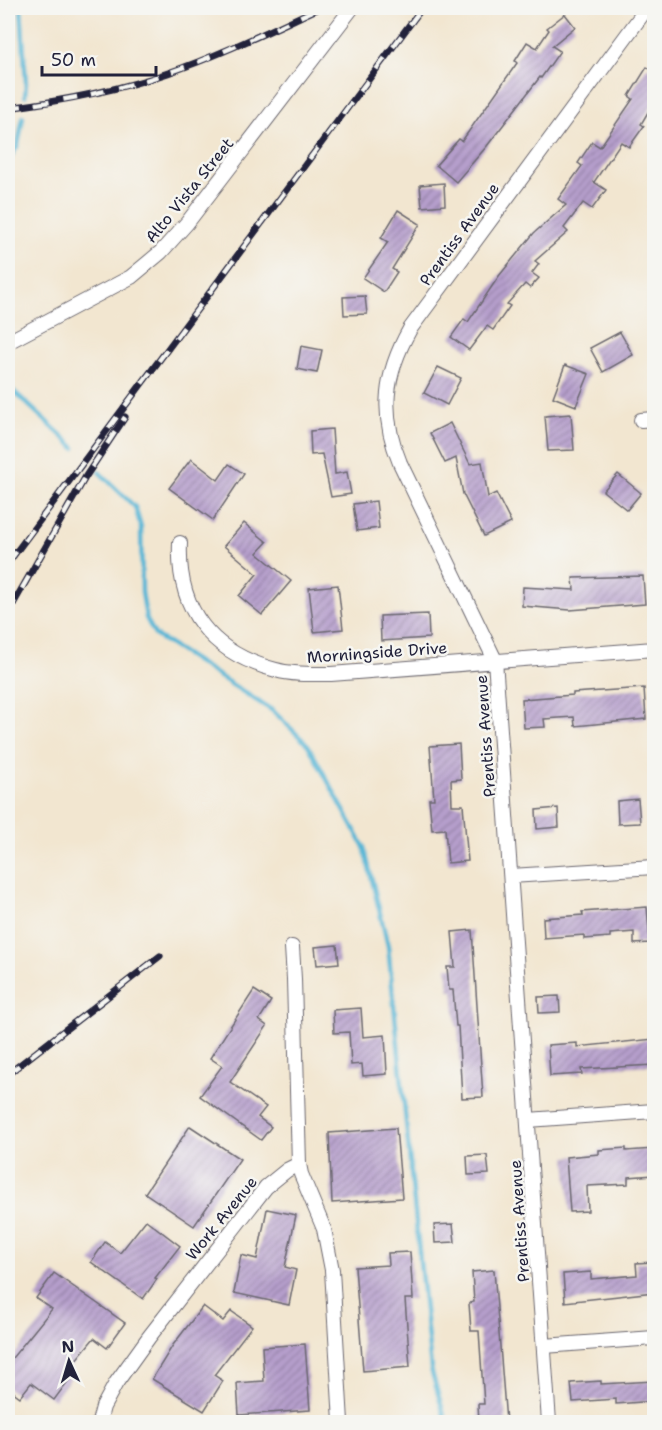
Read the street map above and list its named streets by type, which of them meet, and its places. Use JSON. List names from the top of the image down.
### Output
{
  "streets": {
    "street": [
      "Alto Vista Street",
      "Prentiss Avenue",
      "Morningside Drive",
      "Work Avenue"
    ]
  },
  "crossings": [
    ["Prentiss Avenue", "Morningside Drive"]
  ],
  "scale_bar": "50 m",
  "north": "top"
}
